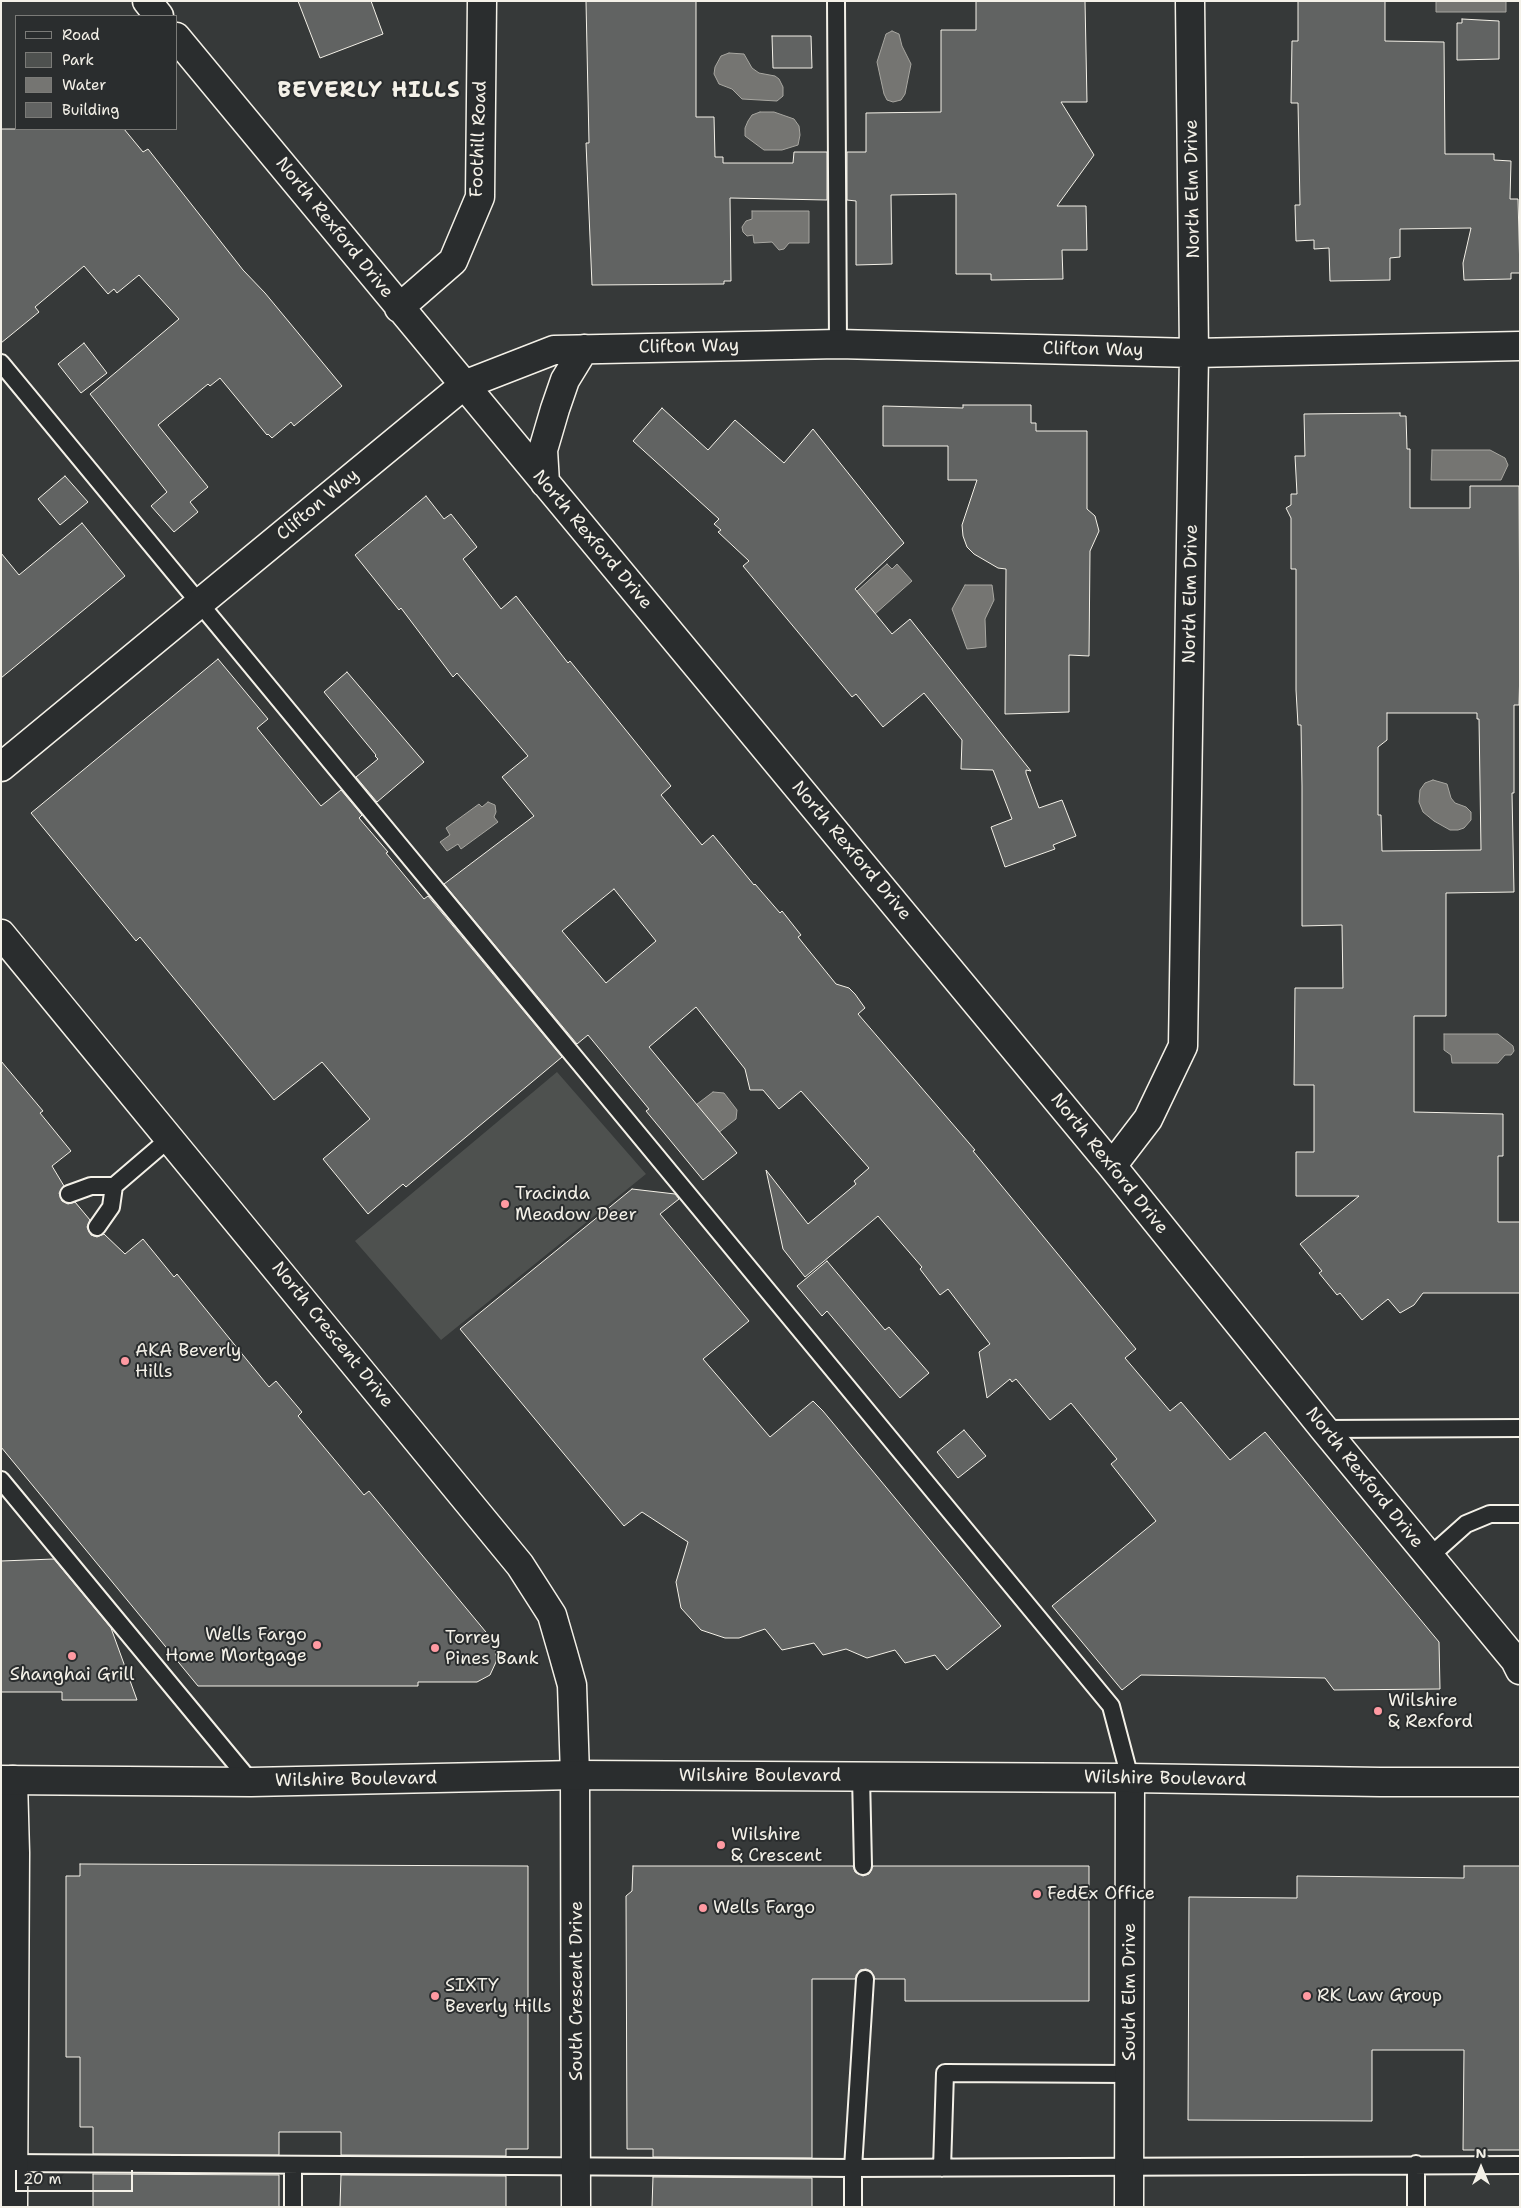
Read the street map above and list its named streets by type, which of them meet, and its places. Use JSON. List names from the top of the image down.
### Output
{
  "streets": {
    "street": [
      "Foothill Road",
      "North Elm Drive",
      "North Rexford Drive",
      "Clifton Way",
      "North Crescent Drive",
      "Wilshire Boulevard",
      "South Crescent Drive",
      "South Elm Drive"
    ]
  },
  "crossings": [
    ["Foothill Road", "North Rexford Drive"],
    ["North Elm Drive", "North Rexford Drive"],
    ["North Elm Drive", "Clifton Way"],
    ["North Rexford Drive", "Clifton Way"],
    ["North Crescent Drive", "Wilshire Boulevard"],
    ["North Crescent Drive", "South Crescent Drive"],
    ["Wilshire Boulevard", "South Crescent Drive"],
    ["Wilshire Boulevard", "South Elm Drive"]
  ],
  "districts": ["BEVERLY HILLS"],
  "places": [
    "Tracinda Meadow Deer",
    "AKA Beverly Hills",
    "Wells Fargo Home Mortgage",
    "Torrey Pines Bank",
    "Shanghai Grill",
    "Wilshire & Rexford",
    "Wilshire & Crescent",
    "FedEx Office",
    "Wells Fargo",
    "SIXTY Beverly Hills",
    "RK Law Group"
  ],
  "legend": [
    "Road",
    "Park",
    "Water",
    "Building"
  ],
  "scale_bar": "20 m",
  "north": "top"
}
